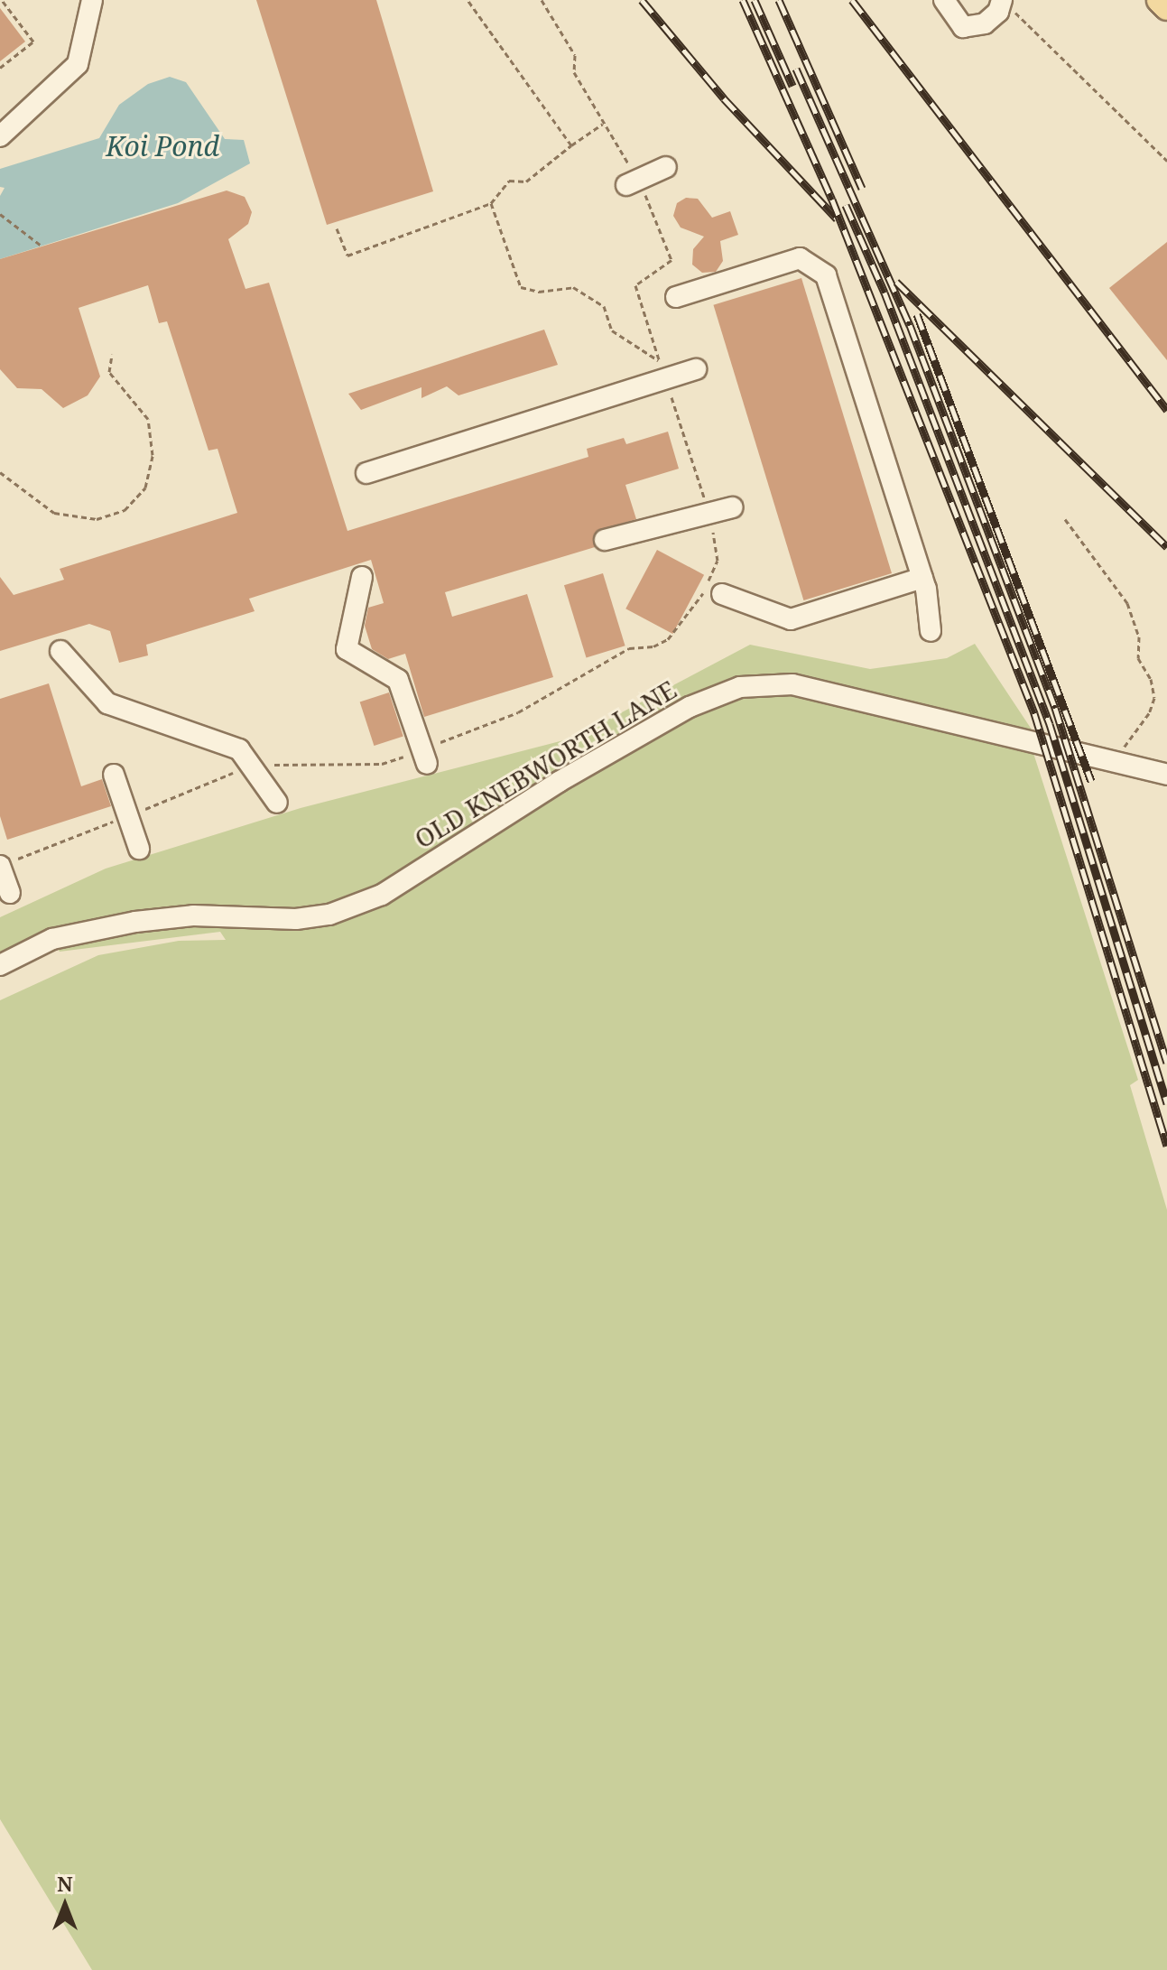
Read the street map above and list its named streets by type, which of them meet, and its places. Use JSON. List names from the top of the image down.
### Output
{
  "streets": {
    "street": ["OLD KNEBWORTH LANE"]
  },
  "water": ["Koi Pond"],
  "north": "top"
}
